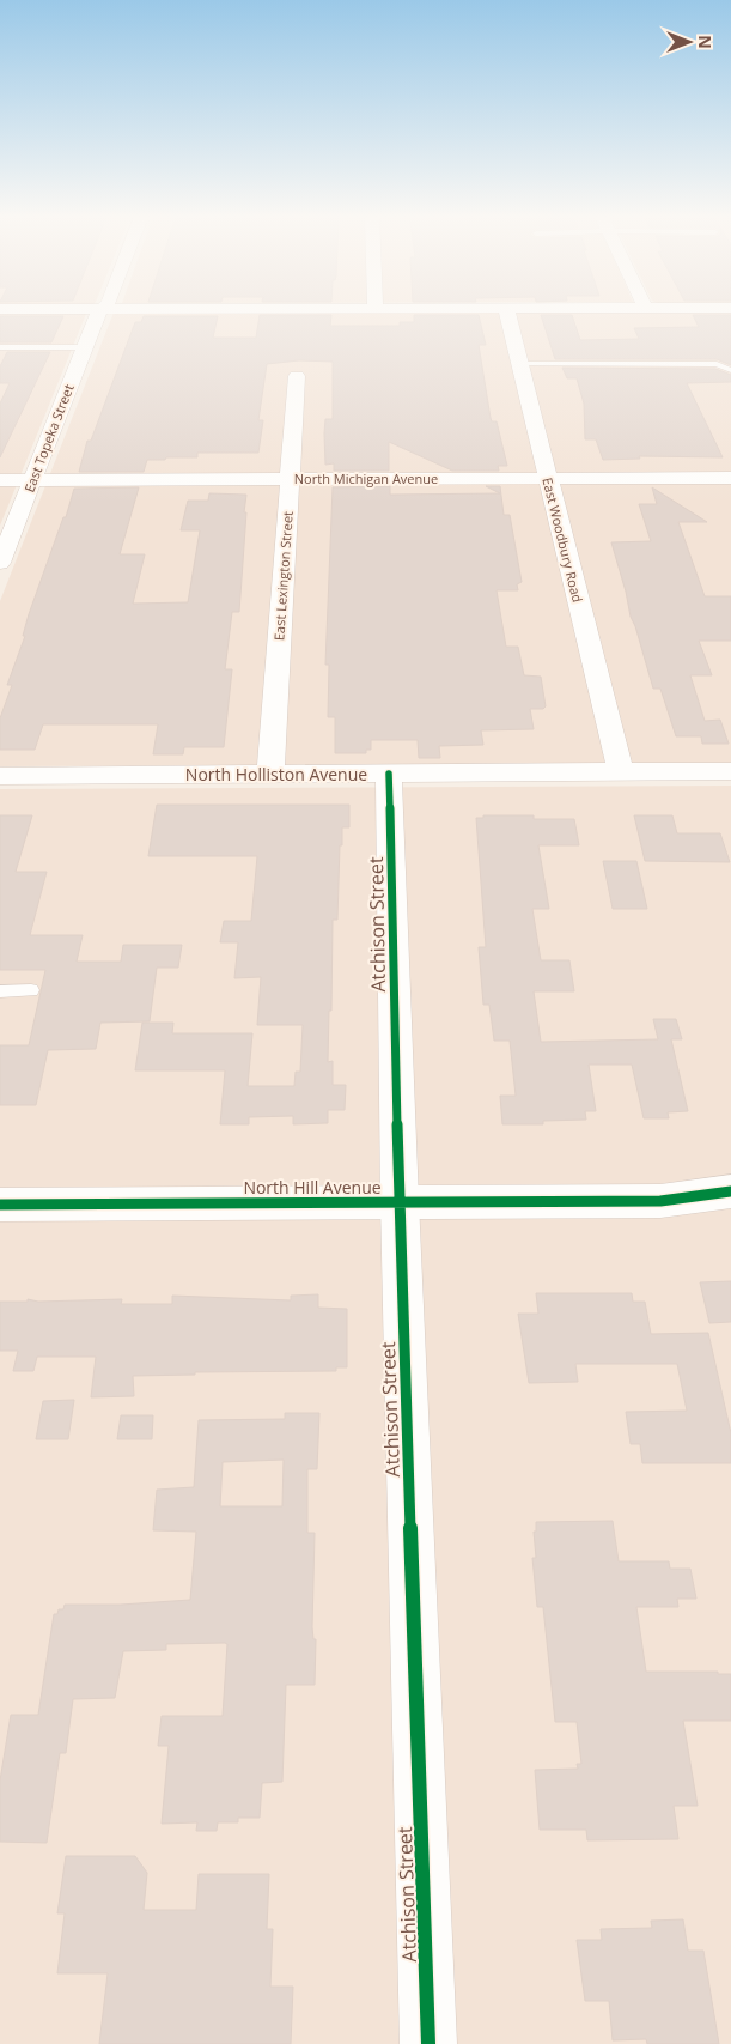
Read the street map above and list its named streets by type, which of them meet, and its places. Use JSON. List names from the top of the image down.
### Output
{
  "streets": {
    "street": [
      "East Topeka Street",
      "North Michigan Avenue",
      "East Woodbury Road",
      "East Lexington Street",
      "North Holliston Avenue",
      "Atchison Street",
      "North Hill Avenue"
    ]
  },
  "crossings": [
    ["East Topeka Street", "North Michigan Avenue"],
    ["North Michigan Avenue", "East Woodbury Road"],
    ["North Michigan Avenue", "East Lexington Street"],
    ["East Woodbury Road", "North Holliston Avenue"],
    ["East Lexington Street", "North Holliston Avenue"],
    ["North Holliston Avenue", "Atchison Street"],
    ["Atchison Street", "North Hill Avenue"]
  ],
  "north": "right"
}
